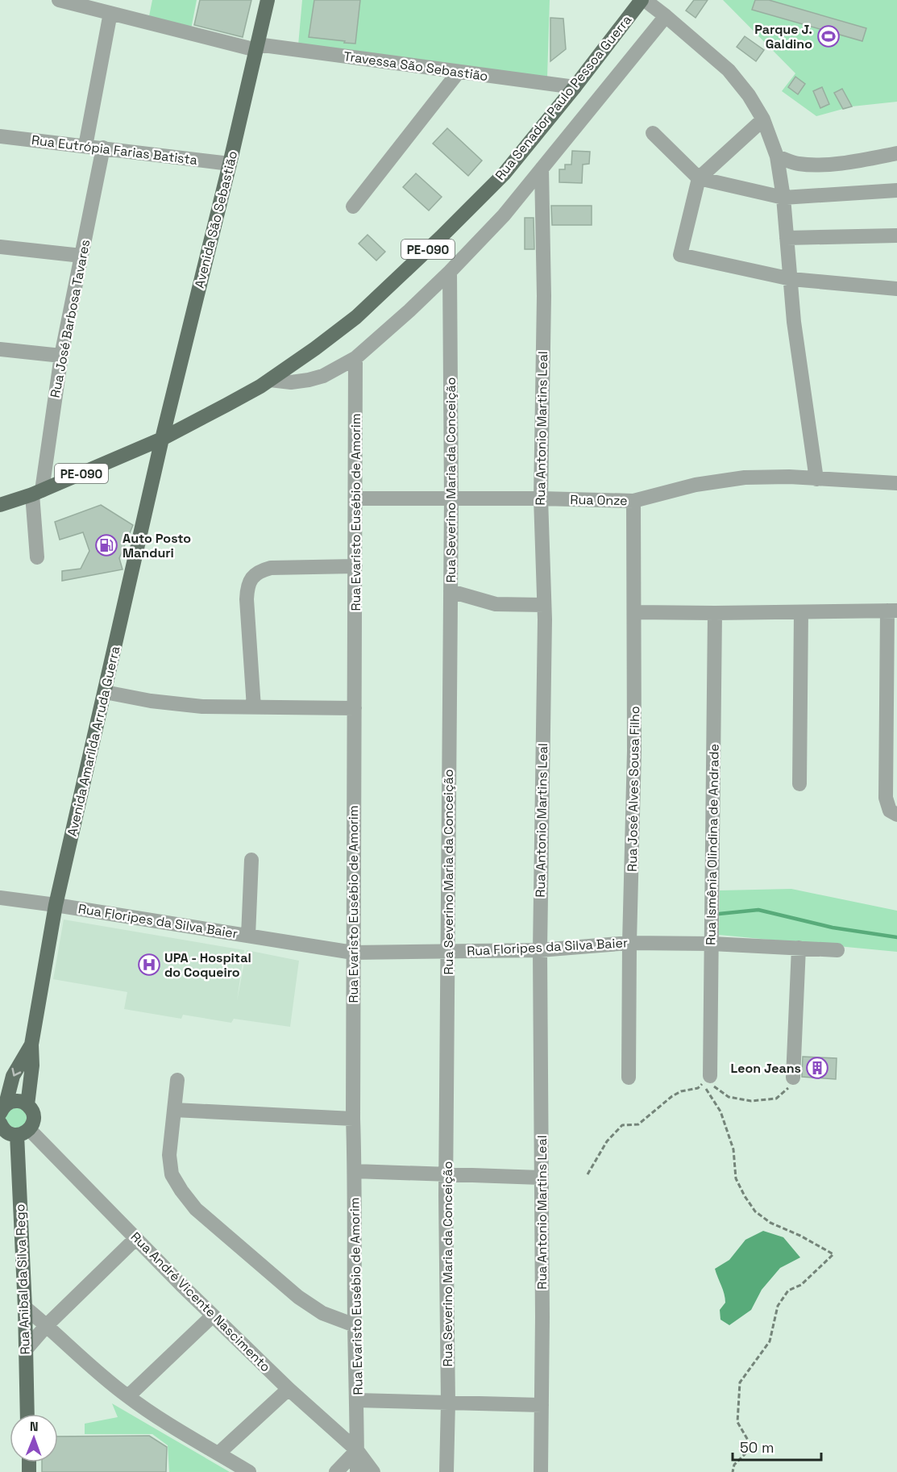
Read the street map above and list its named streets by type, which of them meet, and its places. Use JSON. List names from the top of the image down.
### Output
{
  "streets": {
    "main road": [
      "Rua Senador Paulo Pessoa Guerra",
      "Avenida São Sebastião",
      "PE-090",
      "Avenida Amarilda Arruda Guerra",
      "Rua Anibal da Silva Rego"
    ],
    "street": [
      "Travessa São Sebastião",
      "Rua Eutrópia Farias Batista",
      "Rua José Barbosa Tavares",
      "Rua Antonio Martins Leal",
      "Rua Severino Maria da Conceição",
      "Rua Onze",
      "Rua Evaristo Eusébio de Amorim",
      "Rua José Alves Sousa Filho",
      "Rua Ismênia Olindina de Andrade",
      "Rua Floripes da Silva Baier",
      "Rua André Vicente Nascimento"
    ]
  },
  "crossings": [
    ["Travessa São Sebastião", "Rua Senador Paulo Pessoa Guerra"],
    ["Travessa São Sebastião", "Avenida São Sebastião"],
    ["Rua Senador Paulo Pessoa Guerra", "Avenida São Sebastião"],
    ["Rua Senador Paulo Pessoa Guerra", "PE-090"],
    ["Rua Senador Paulo Pessoa Guerra", "Avenida Amarilda Arruda Guerra"],
    ["Rua Eutrópia Farias Batista", "Avenida São Sebastião"],
    ["Rua Eutrópia Farias Batista", "Rua José Barbosa Tavares"],
    ["Avenida São Sebastião", "PE-090"],
    ["Avenida São Sebastião", "Avenida Amarilda Arruda Guerra"],
    ["PE-090", "Rua José Barbosa Tavares"],
    ["PE-090", "Avenida Amarilda Arruda Guerra"],
    ["Rua Antonio Martins Leal", "Rua Onze"],
    ["Rua Antonio Martins Leal", "Rua Floripes da Silva Baier"],
    ["Rua Severino Maria da Conceição", "Rua Onze"],
    ["Rua Severino Maria da Conceição", "Rua Floripes da Silva Baier"],
    ["Rua Onze", "Rua Evaristo Eusébio de Amorim"],
    ["Rua Onze", "Rua José Alves Sousa Filho"],
    ["Rua Evaristo Eusébio de Amorim", "Rua Floripes da Silva Baier"],
    ["Rua Evaristo Eusébio de Amorim", "Rua André Vicente Nascimento"],
    ["Avenida Amarilda Arruda Guerra", "Rua Floripes da Silva Baier"],
    ["Rua José Alves Sousa Filho", "Rua Floripes da Silva Baier"],
    ["Rua Ismênia Olindina de Andrade", "Rua Floripes da Silva Baier"],
    ["Rua Anibal da Silva Rego", "Rua André Vicente Nascimento"]
  ],
  "places": {
    "sports": ["Parque J. Galdino"],
    "fuel station": ["Auto Posto Manduri"],
    "hospital": ["UPA - Hospital do Coqueiro"],
    "building": ["Leon Jeans"]
  },
  "scale_bar": "50 m",
  "north": "top"
}
